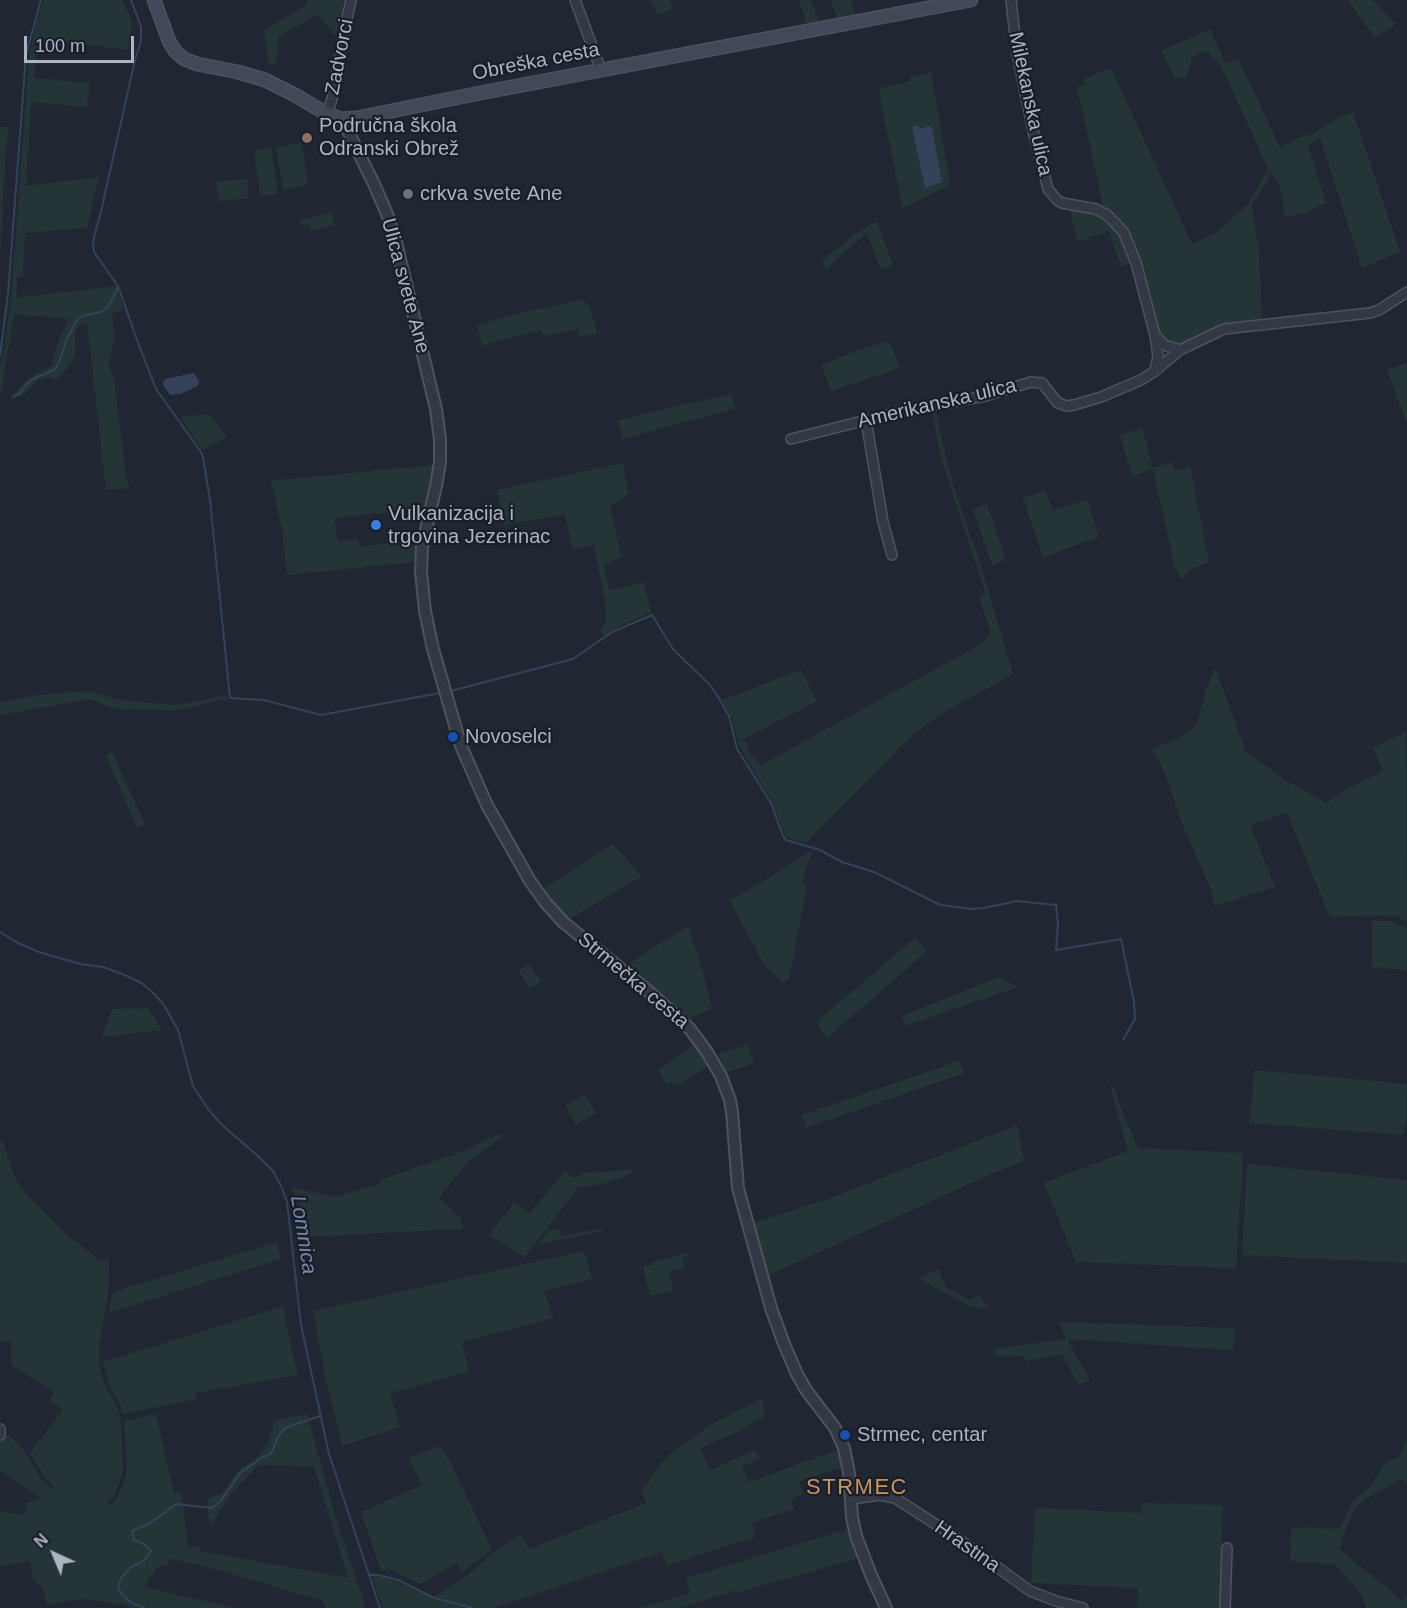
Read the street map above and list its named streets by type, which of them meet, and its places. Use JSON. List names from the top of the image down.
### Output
{
  "streets": {
    "main road": ["Obreška cesta"],
    "street": [
      "Zadvorci",
      "Milekanska ulica",
      "Ulica svete Ane",
      "Amerikanska ulica",
      "Strmečka cesta",
      "Hrastina"
    ]
  },
  "crossings": [
    ["Zadvorci", "Obreška cesta"],
    ["Obreška cesta", "Ulica svete Ane"],
    ["Milekanska ulica", "Amerikanska ulica"],
    ["Ulica svete Ane", "Strmečka cesta"],
    ["Strmečka cesta", "Hrastina"]
  ],
  "districts": ["STRMEC"],
  "water": ["Lomnica"],
  "places": [
    "Područna škola Odranski Obrež",
    "crkva svete Ane",
    "Vulkanizacija i trgovina Jezerinac",
    "Novoselci",
    "Strmec, centar"
  ],
  "scale_bar": "100 m",
  "north": "top left"
}
